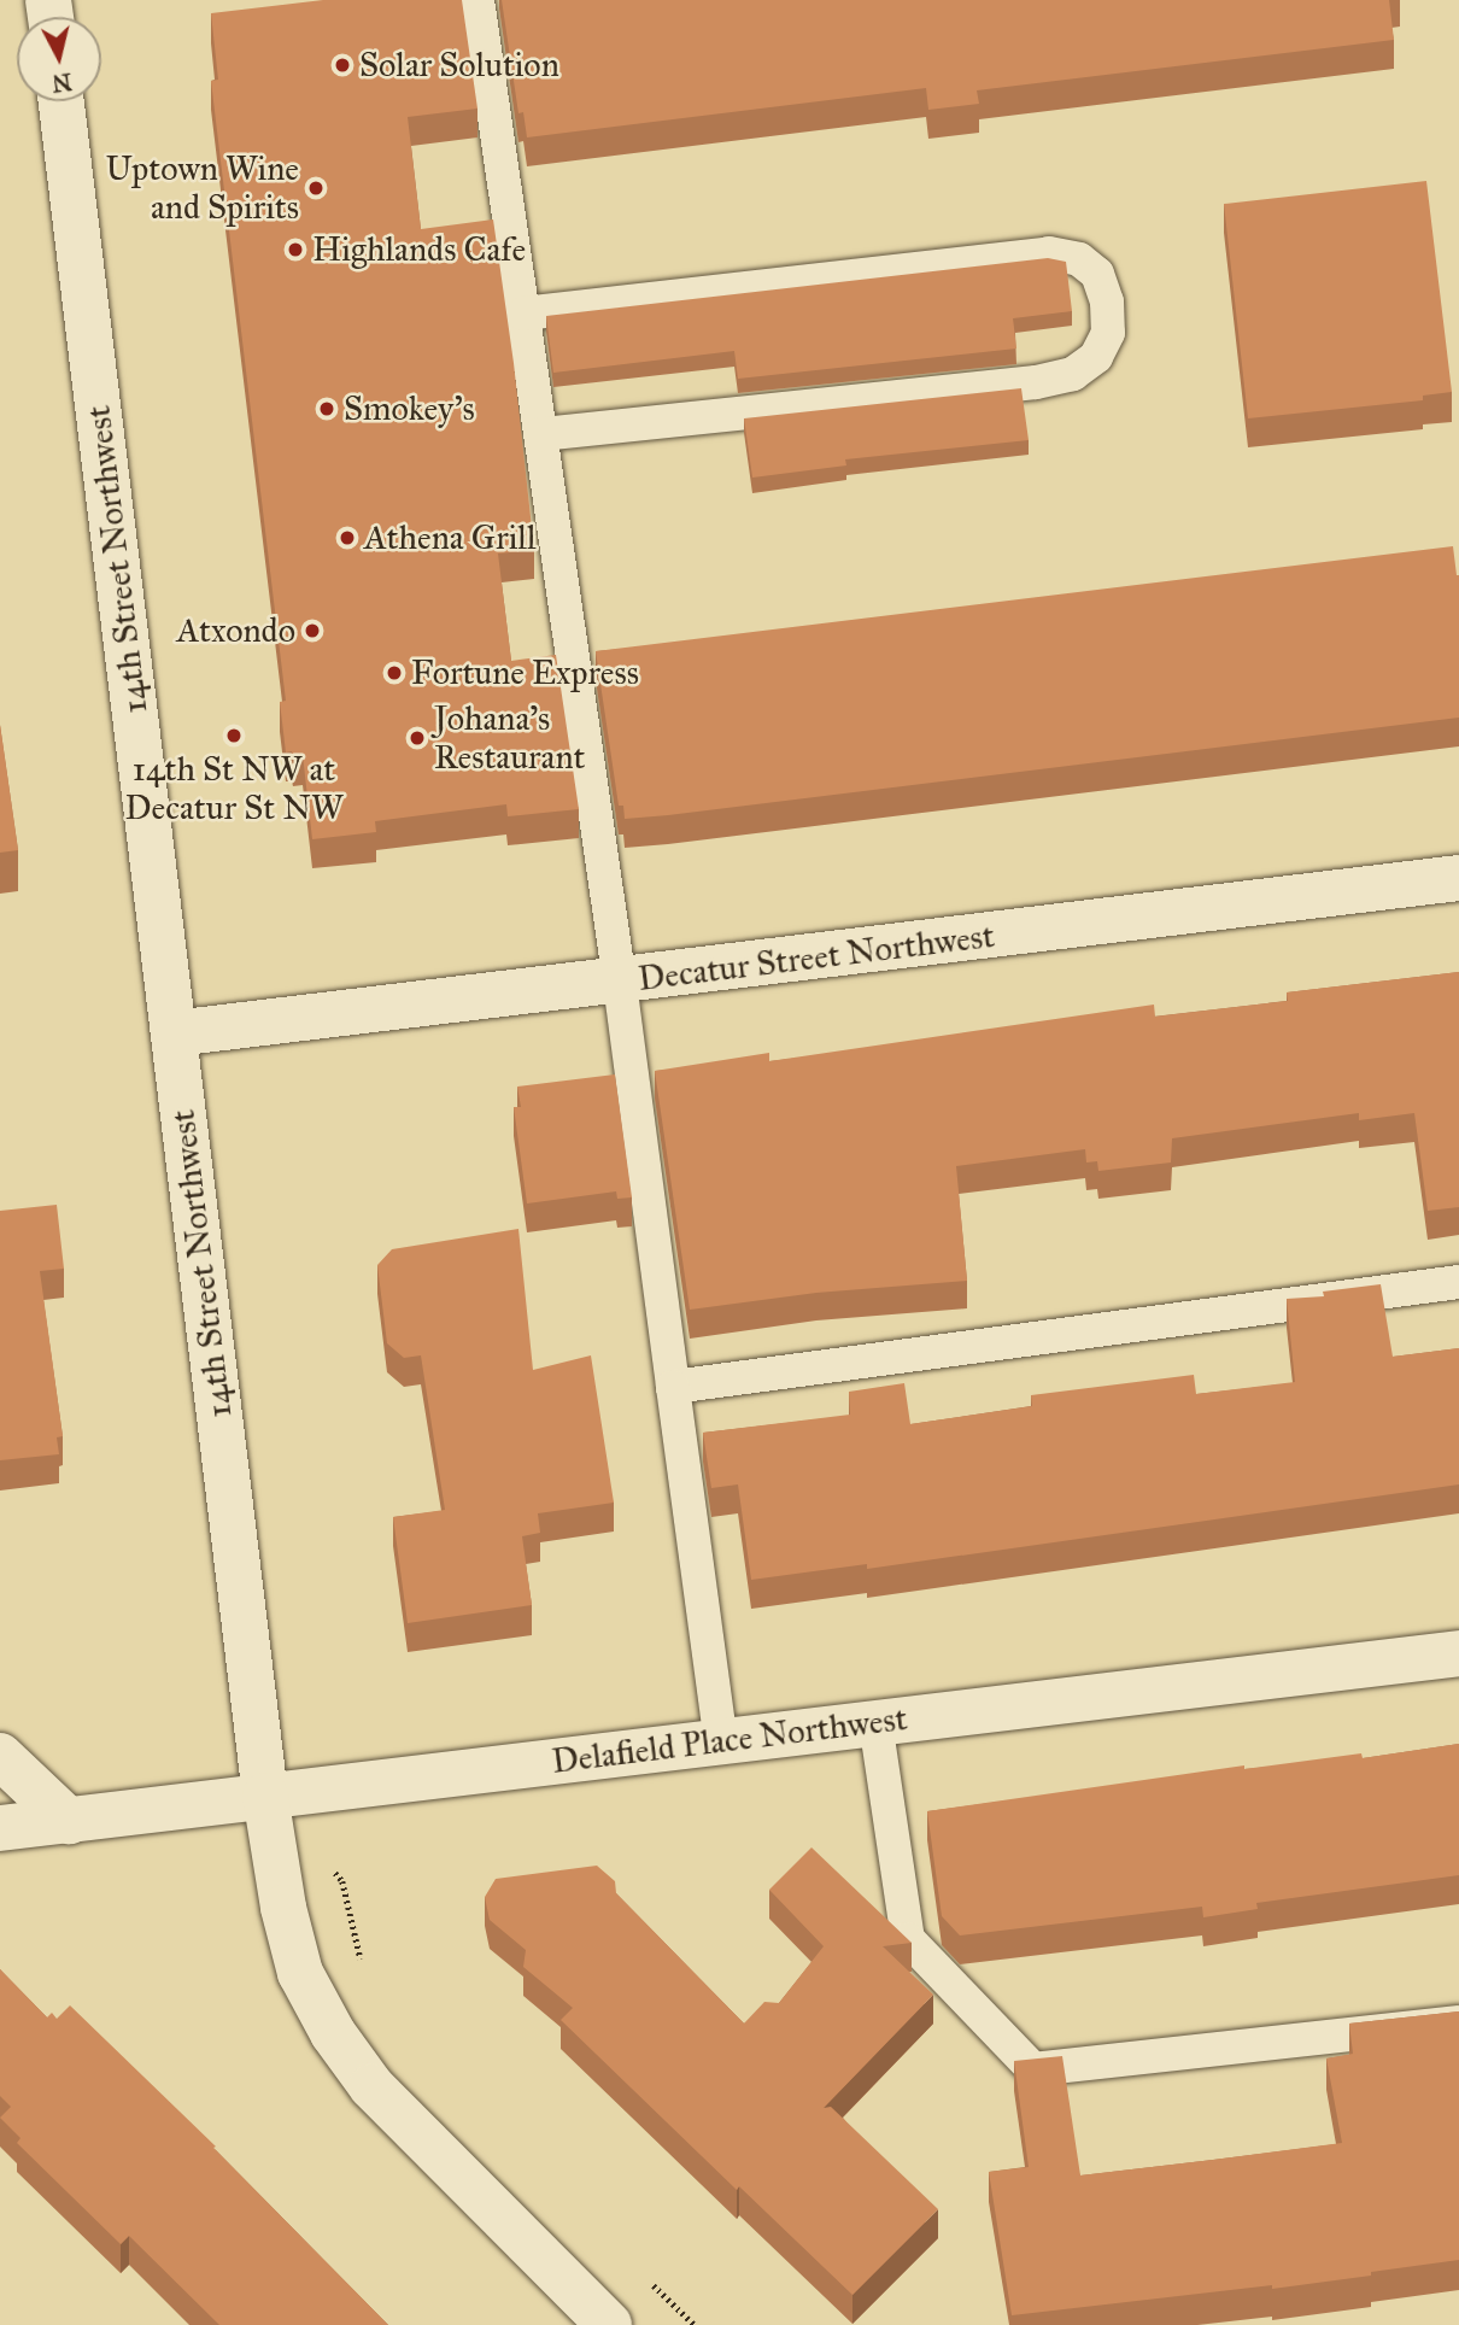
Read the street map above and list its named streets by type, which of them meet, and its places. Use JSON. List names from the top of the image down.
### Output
{
  "streets": {
    "street": ["14th Street Northwest", "Decatur Street Northwest", "Delafield Place Northwest"]
  },
  "crossings": [
    ["14th Street Northwest", "Decatur Street Northwest"],
    ["14th Street Northwest", "Delafield Place Northwest"]
  ],
  "places": [
    "Solar Solution",
    "Uptown Wine and Spirits",
    "Highlands Cafe",
    "Smokey's",
    "Athena Grill",
    "Atxondo",
    "Fortune Express",
    "14th St NW at Decatur St NW",
    "Johana's Restaurant"
  ],
  "north": "bottom"
}
